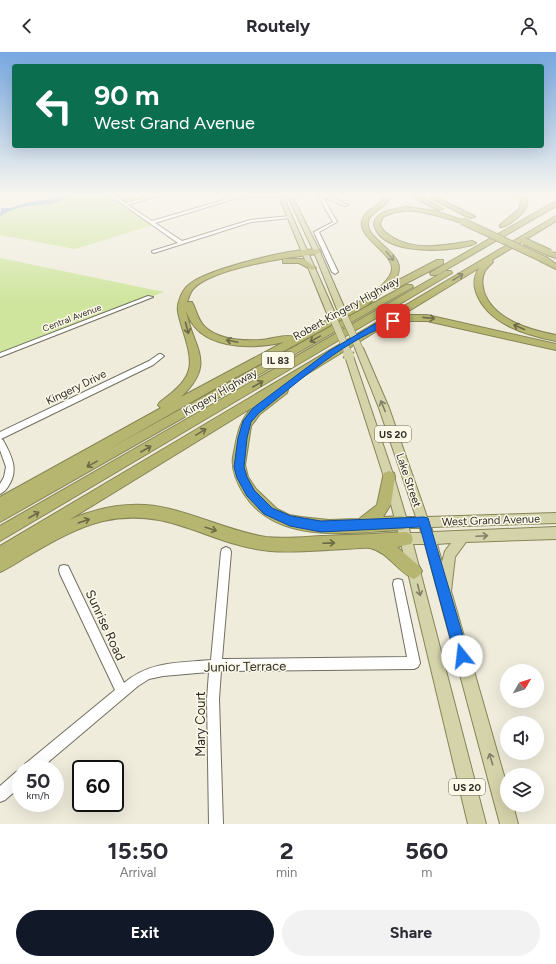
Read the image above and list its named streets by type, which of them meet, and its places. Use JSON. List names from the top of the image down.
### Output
{
  "streets": {
    "highway": [
      "Robert Kingery Highway",
      "IL 83",
      "Kingery Highway",
      "US 20"
    ],
    "main road": ["Lake Street", "West Grand Avenue"],
    "street": [
      "Central Avenue",
      "Kingery Drive",
      "Sunrise Road",
      "Junior Terrace",
      "Mary Court"
    ]
  },
  "crossings": [
    ["US 20", "Lake Street"],
    ["Lake Street", "West Grand Avenue"],
    ["Sunrise Road", "Junior Terrace"],
    ["Junior Terrace", "Mary Court"]
  ],
  "north": "top right",
  "page": {
    "header": "Routely",
    "turn": ["90 m", "West Grand Avenue"],
    "speed": "50 km/h",
    "limit": "60",
    "eta": [
      "15:50",
      "Arrival",
      "2",
      "min",
      "560",
      "m"
    ],
    "buttons": ["Exit", "Share"]
  }
}
